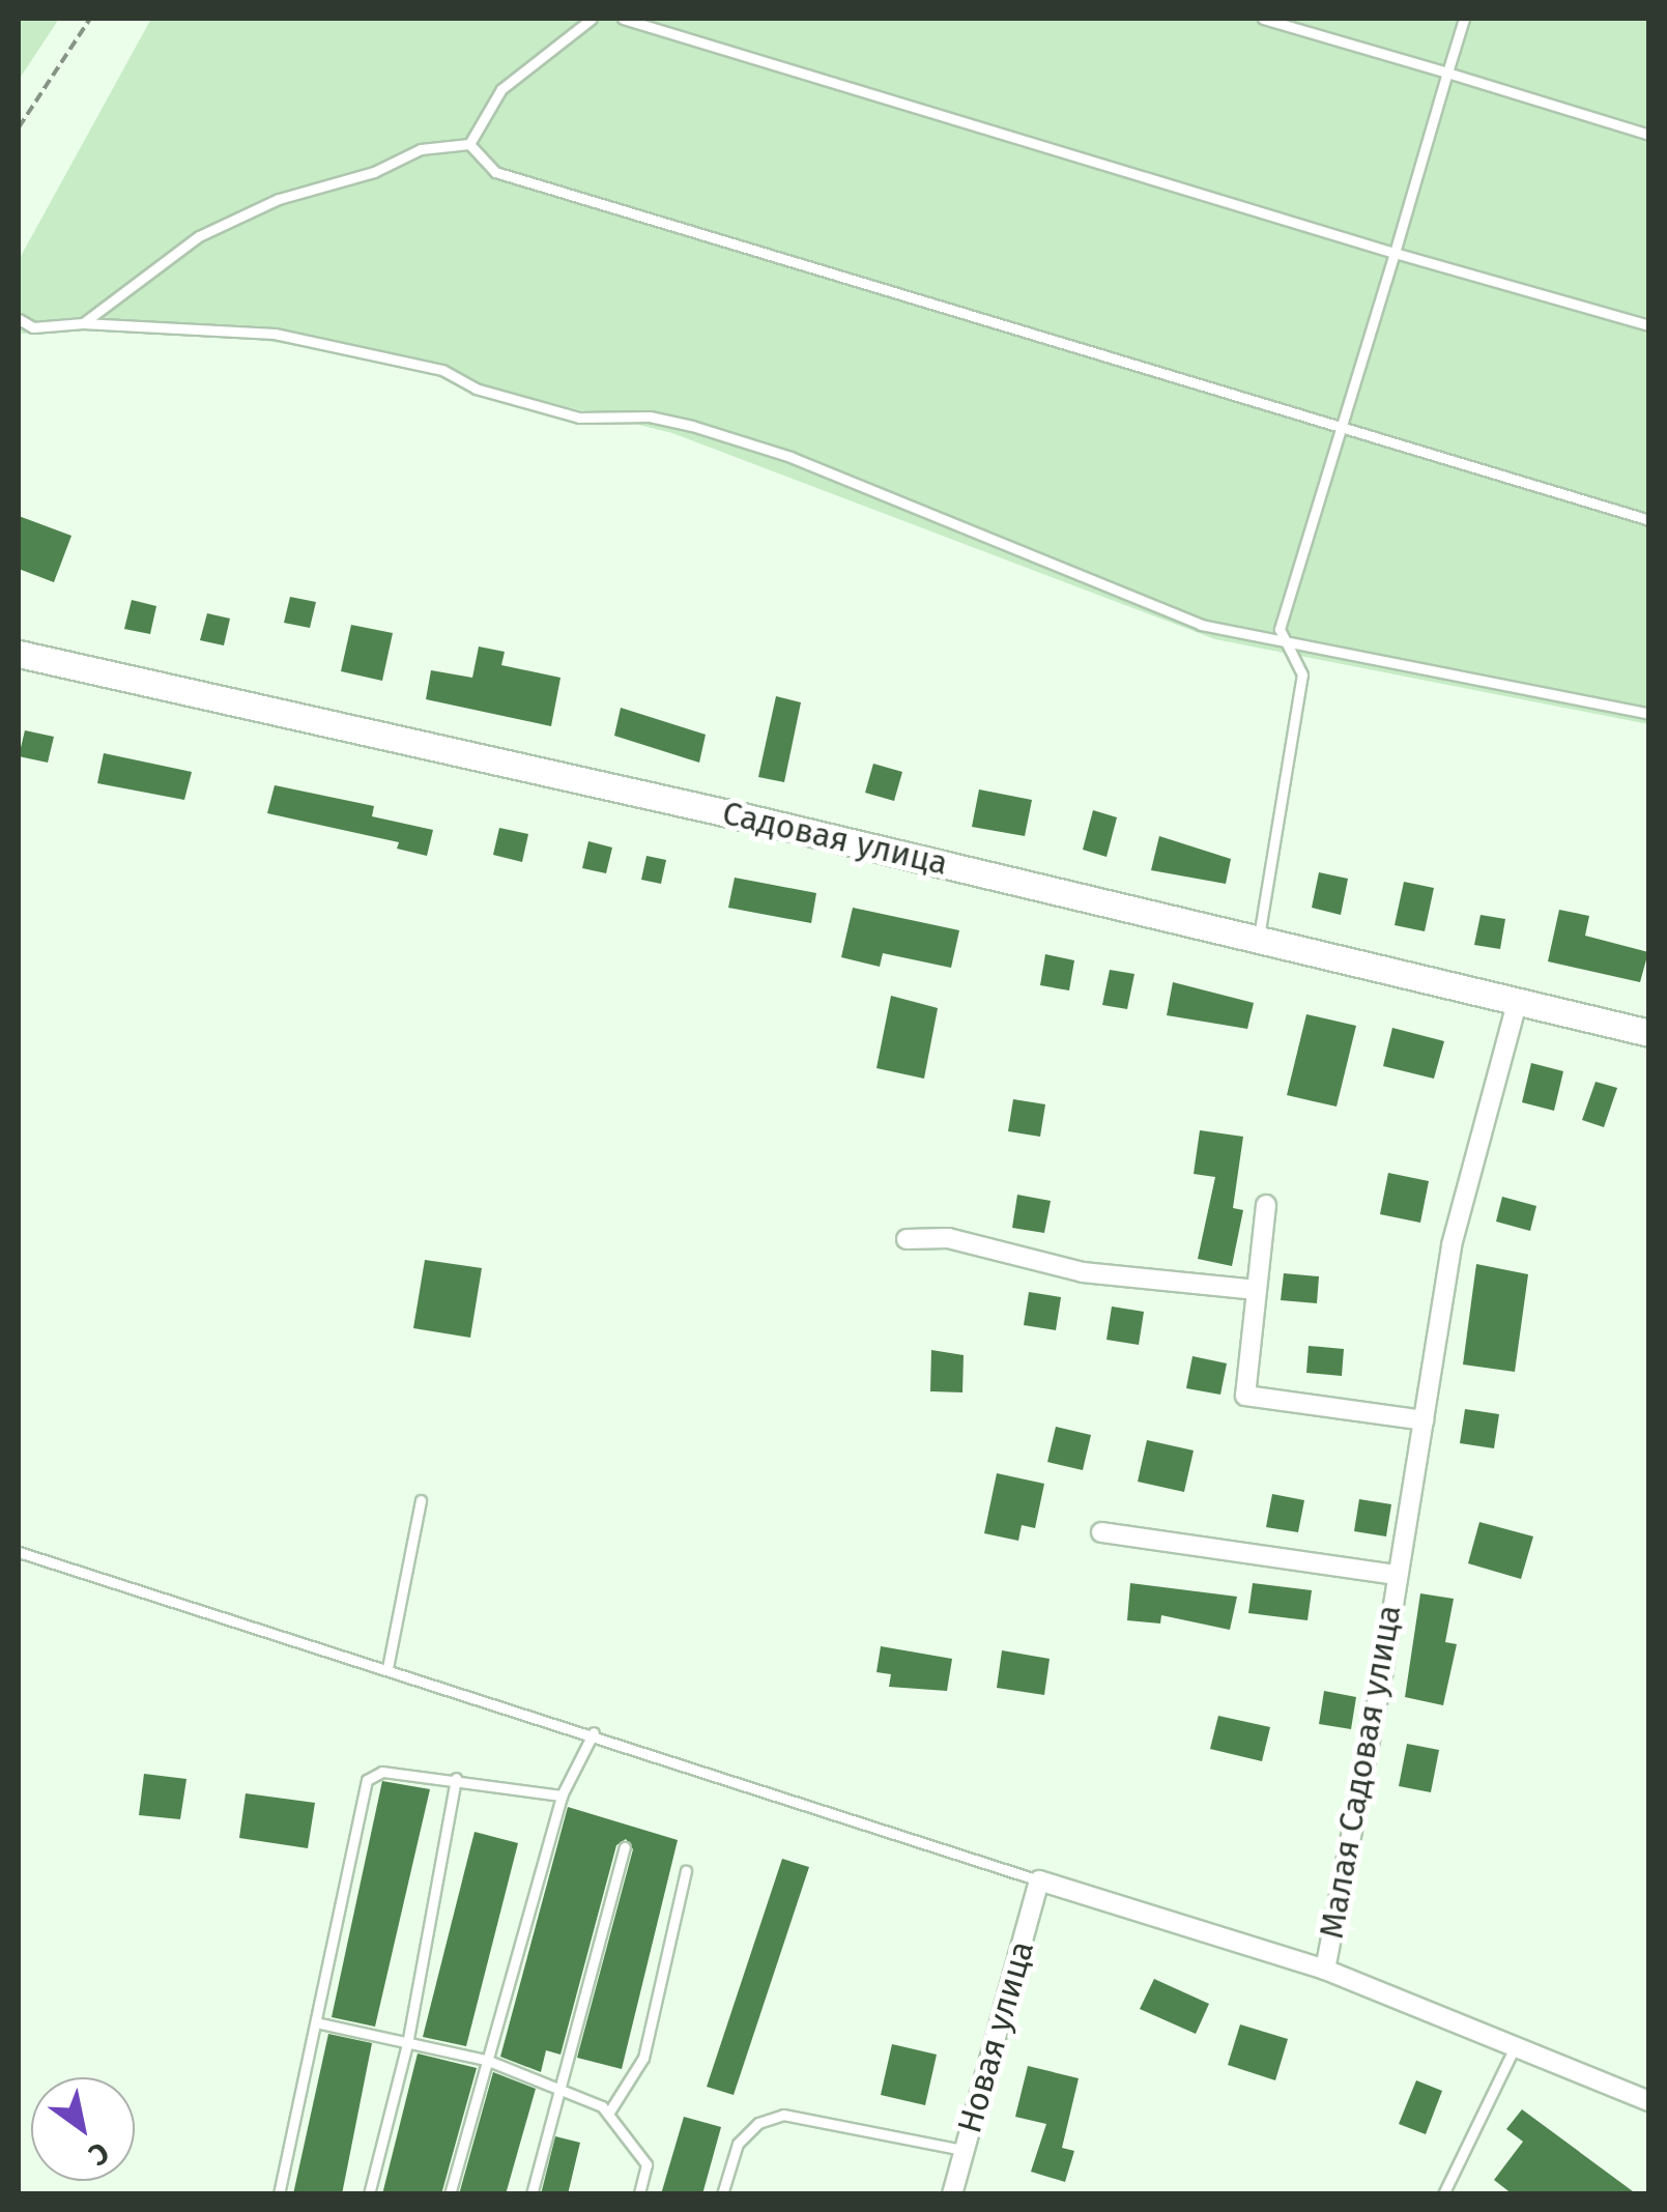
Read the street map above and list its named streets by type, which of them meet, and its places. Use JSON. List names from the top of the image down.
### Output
{
  "streets": {
    "main road": ["Садовая улица"],
    "street": ["Малая Садовая улица", "Новая улица"]
  },
  "crossings": [
    ["Садовая улица", "Малая Садовая улица"]
  ],
  "north": "bottom right"
}
